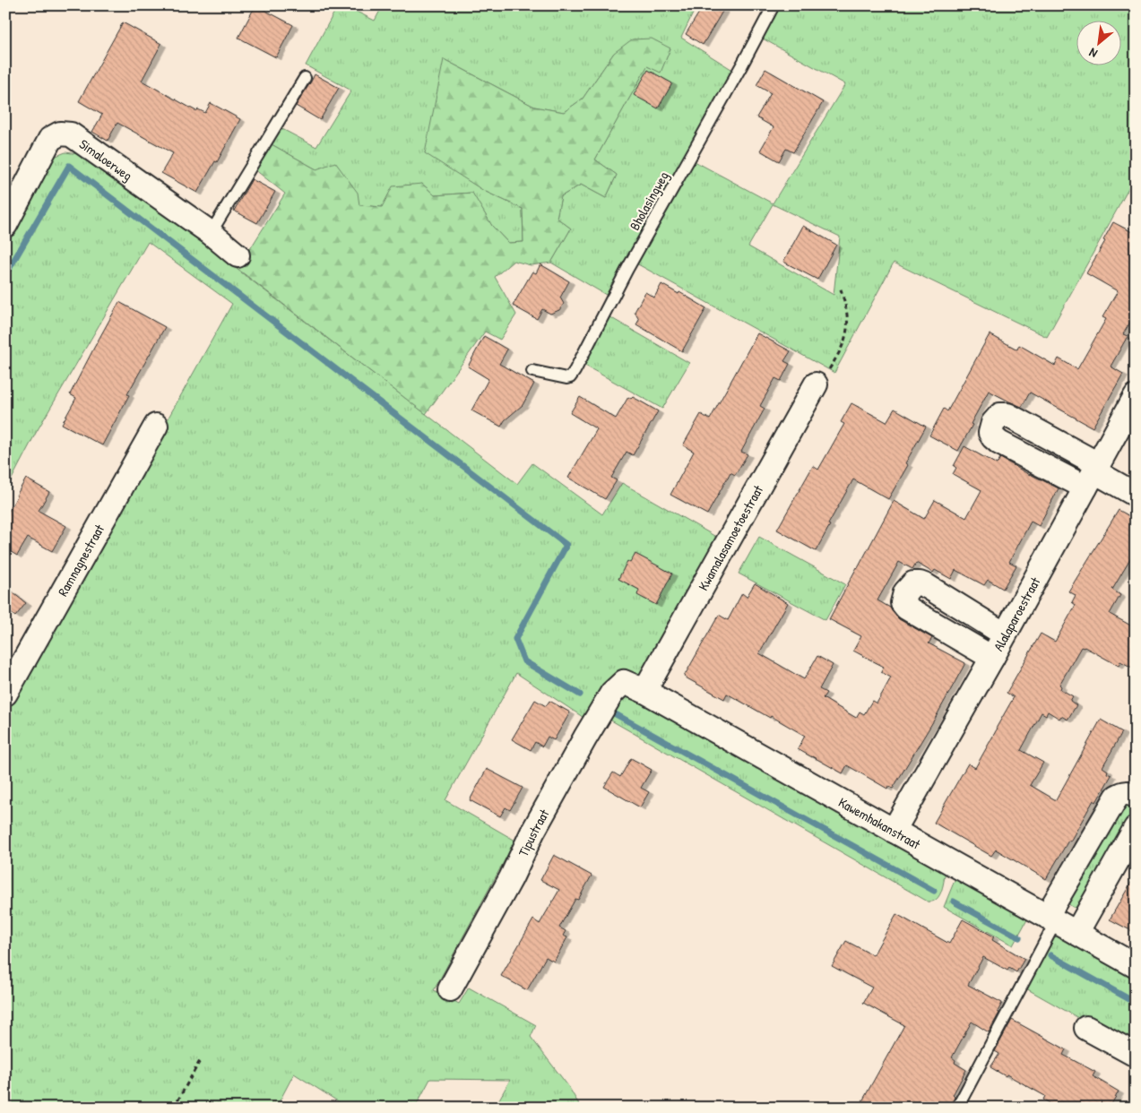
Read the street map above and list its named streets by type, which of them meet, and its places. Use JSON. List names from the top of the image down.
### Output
{
  "streets": {
    "street": [
      "Simaloerweg",
      "Kwamalasamoetoestraat",
      "Ramnagnestraat",
      "Alalaparoestraat",
      "Kawemhakanstraat",
      "Tipustraat"
    ],
    "lane": ["Bholasingweg"]
  },
  "crossings": [
    ["Kwamalasamoetoestraat", "Kawemhakanstraat"],
    ["Kwamalasamoetoestraat", "Tipustraat"],
    ["Alalaparoestraat", "Kawemhakanstraat"],
    ["Kawemhakanstraat", "Tipustraat"]
  ],
  "north": "bottom left"
}
